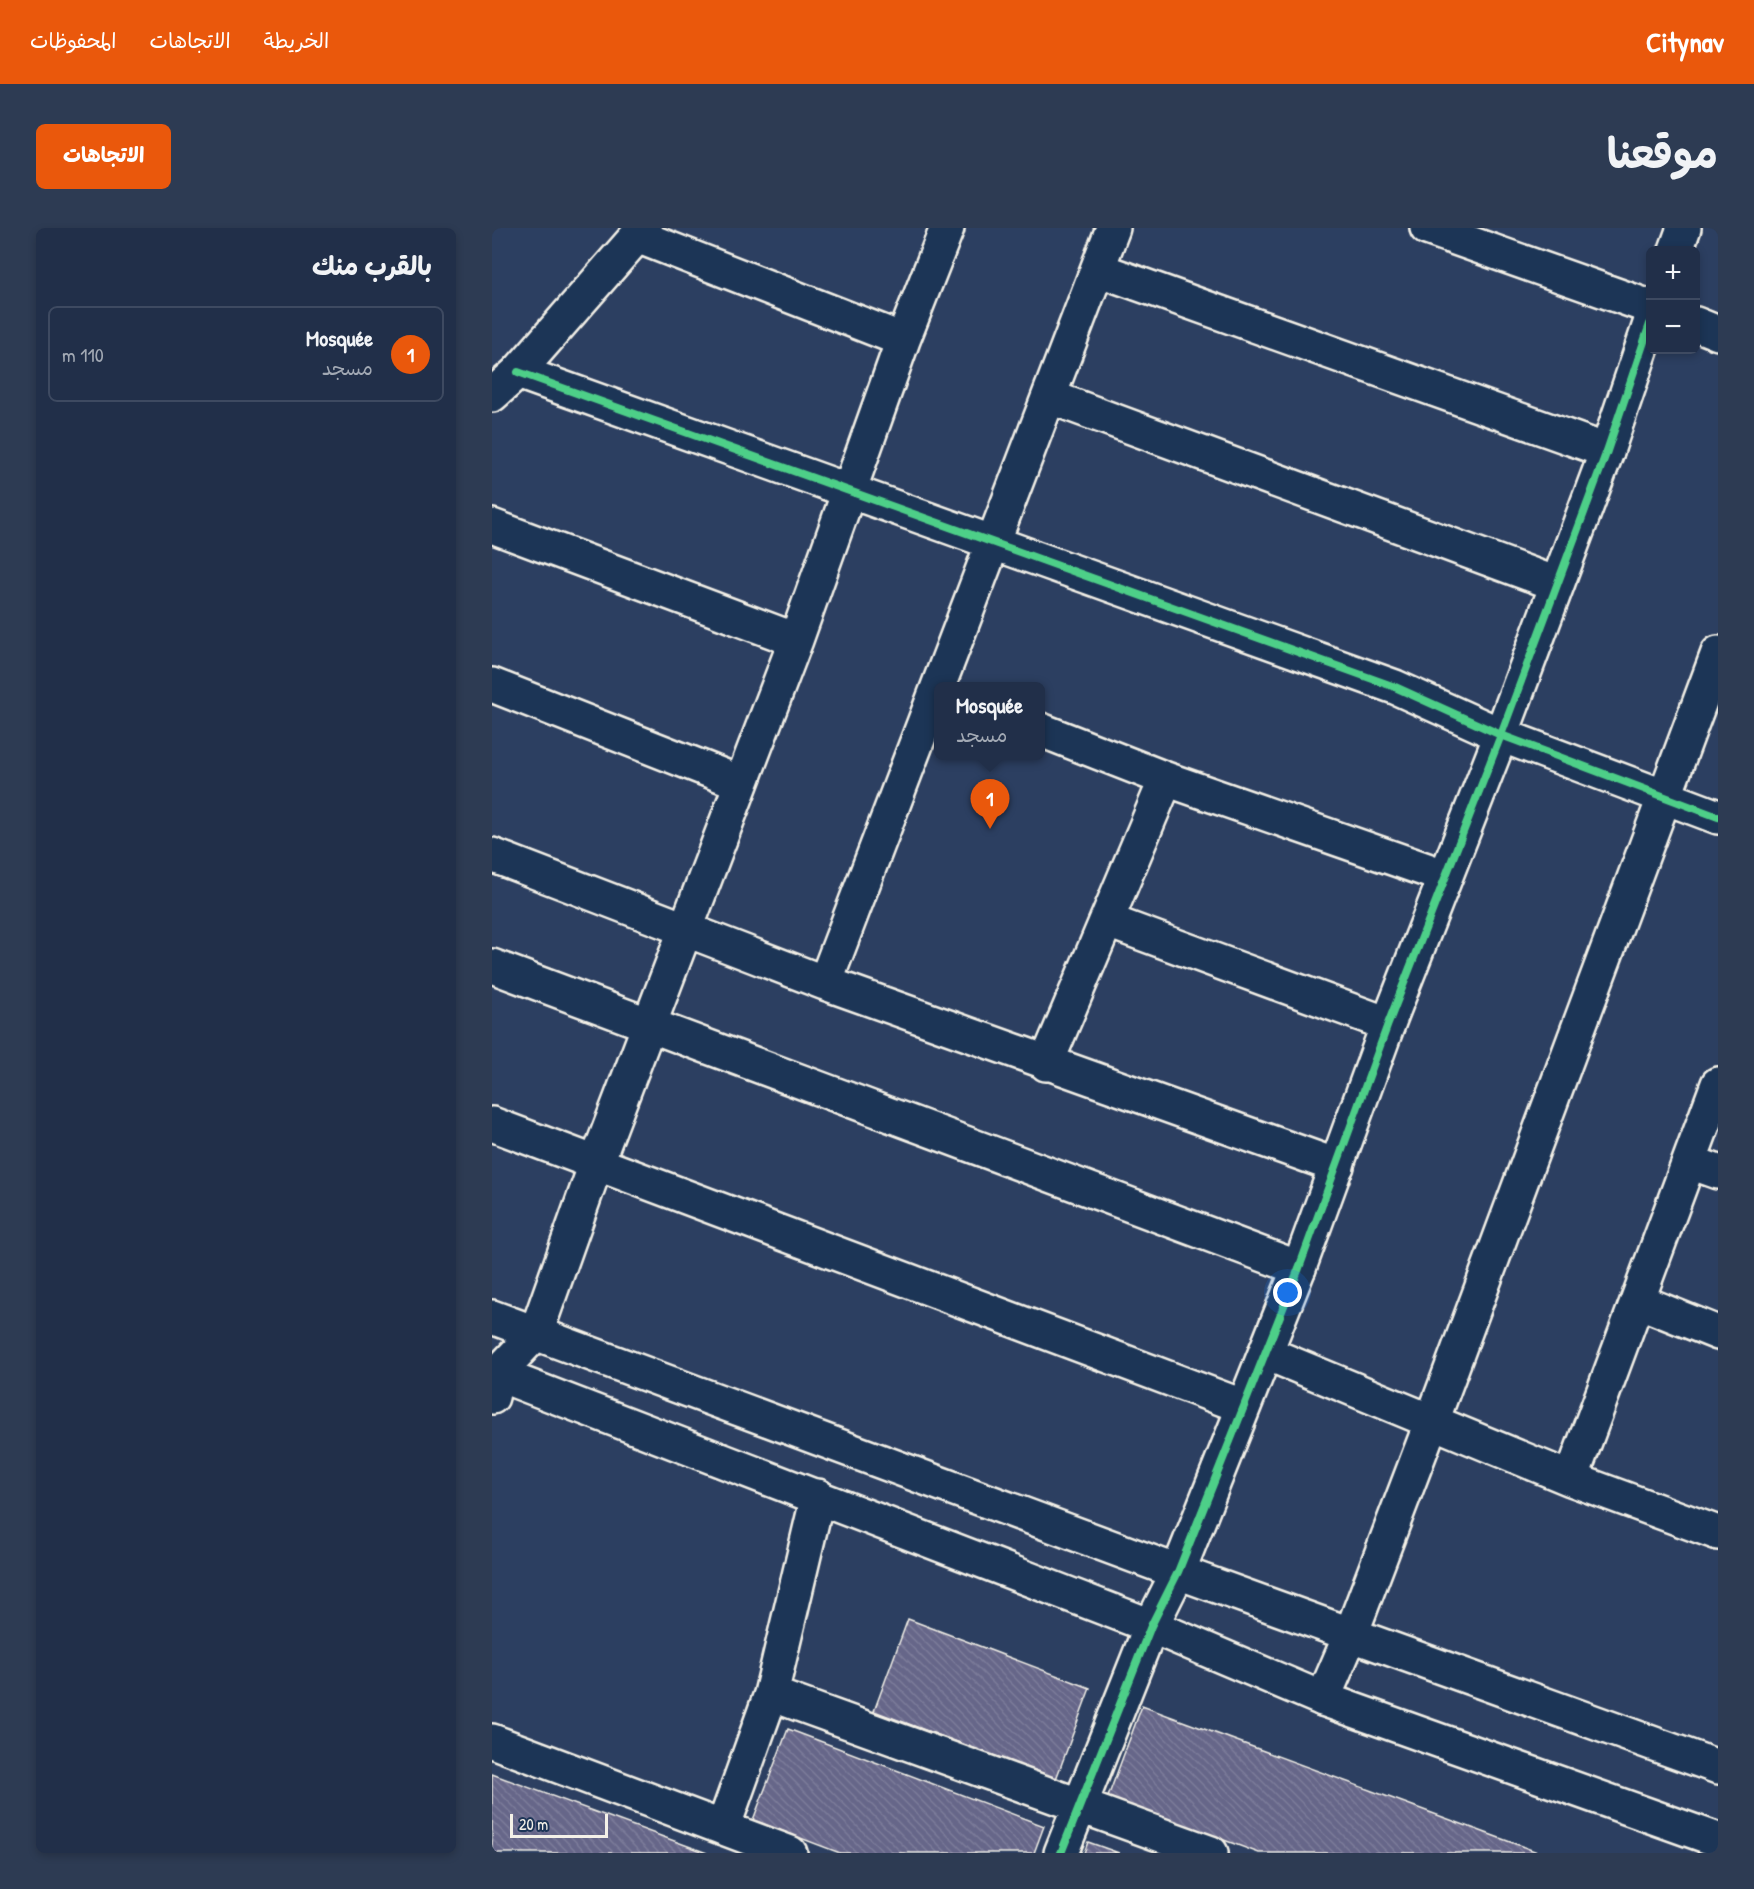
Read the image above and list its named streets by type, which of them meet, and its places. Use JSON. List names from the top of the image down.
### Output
{
  "scale_bar": "20 m",
  "page": {
    "header": "Citynav",
    "nav": ["الخريطة", "الاتجاهات", "المحفوظات"],
    "title": "موقعنا",
    "buttons": "الاتجاهات",
    "heading": "بالقرب منك",
    "map_buttons": ["+", "−"],
    "list": [
      {
        "mark": "1",
        "name": "Mosquée",
        "note": "مسجد",
        "value": "110 m"
      }
    ],
    "popup": ["Mosquée", "مسجد"],
    "pins": "1",
    "scale": "20 m"
  }
}
